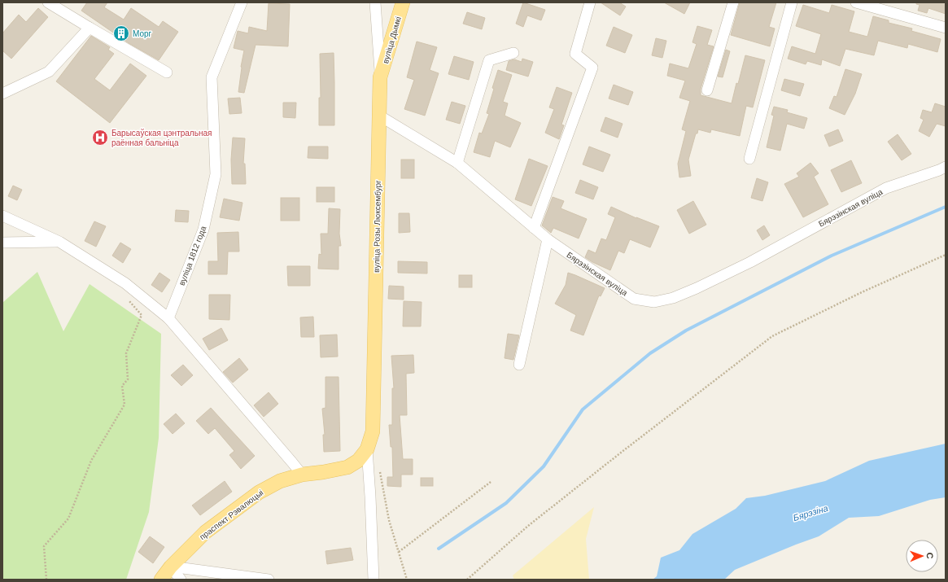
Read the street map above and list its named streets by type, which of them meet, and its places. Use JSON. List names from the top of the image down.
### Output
{
  "streets": {
    "main road": ["вуліца Дымкі", "вуліца Розы Люксембург", "праспект Рэвалюцыі"],
    "street": ["Бярэзінская вуліца", "вуліца 1812 года"]
  },
  "crossings": [
    ["вуліца Дымкі", "вуліца Розы Люксембург"],
    ["Бярэзінская вуліца", "вуліца Розы Люксембург"],
    ["вуліца Розы Люксембург", "праспект Рэвалюцыі"]
  ],
  "water": ["Бярэзіна"],
  "places": {
    "building": ["Морг"],
    "hospital": ["Барысаўская цэнтральная раённая бальніца"]
  },
  "north": "right"
}
